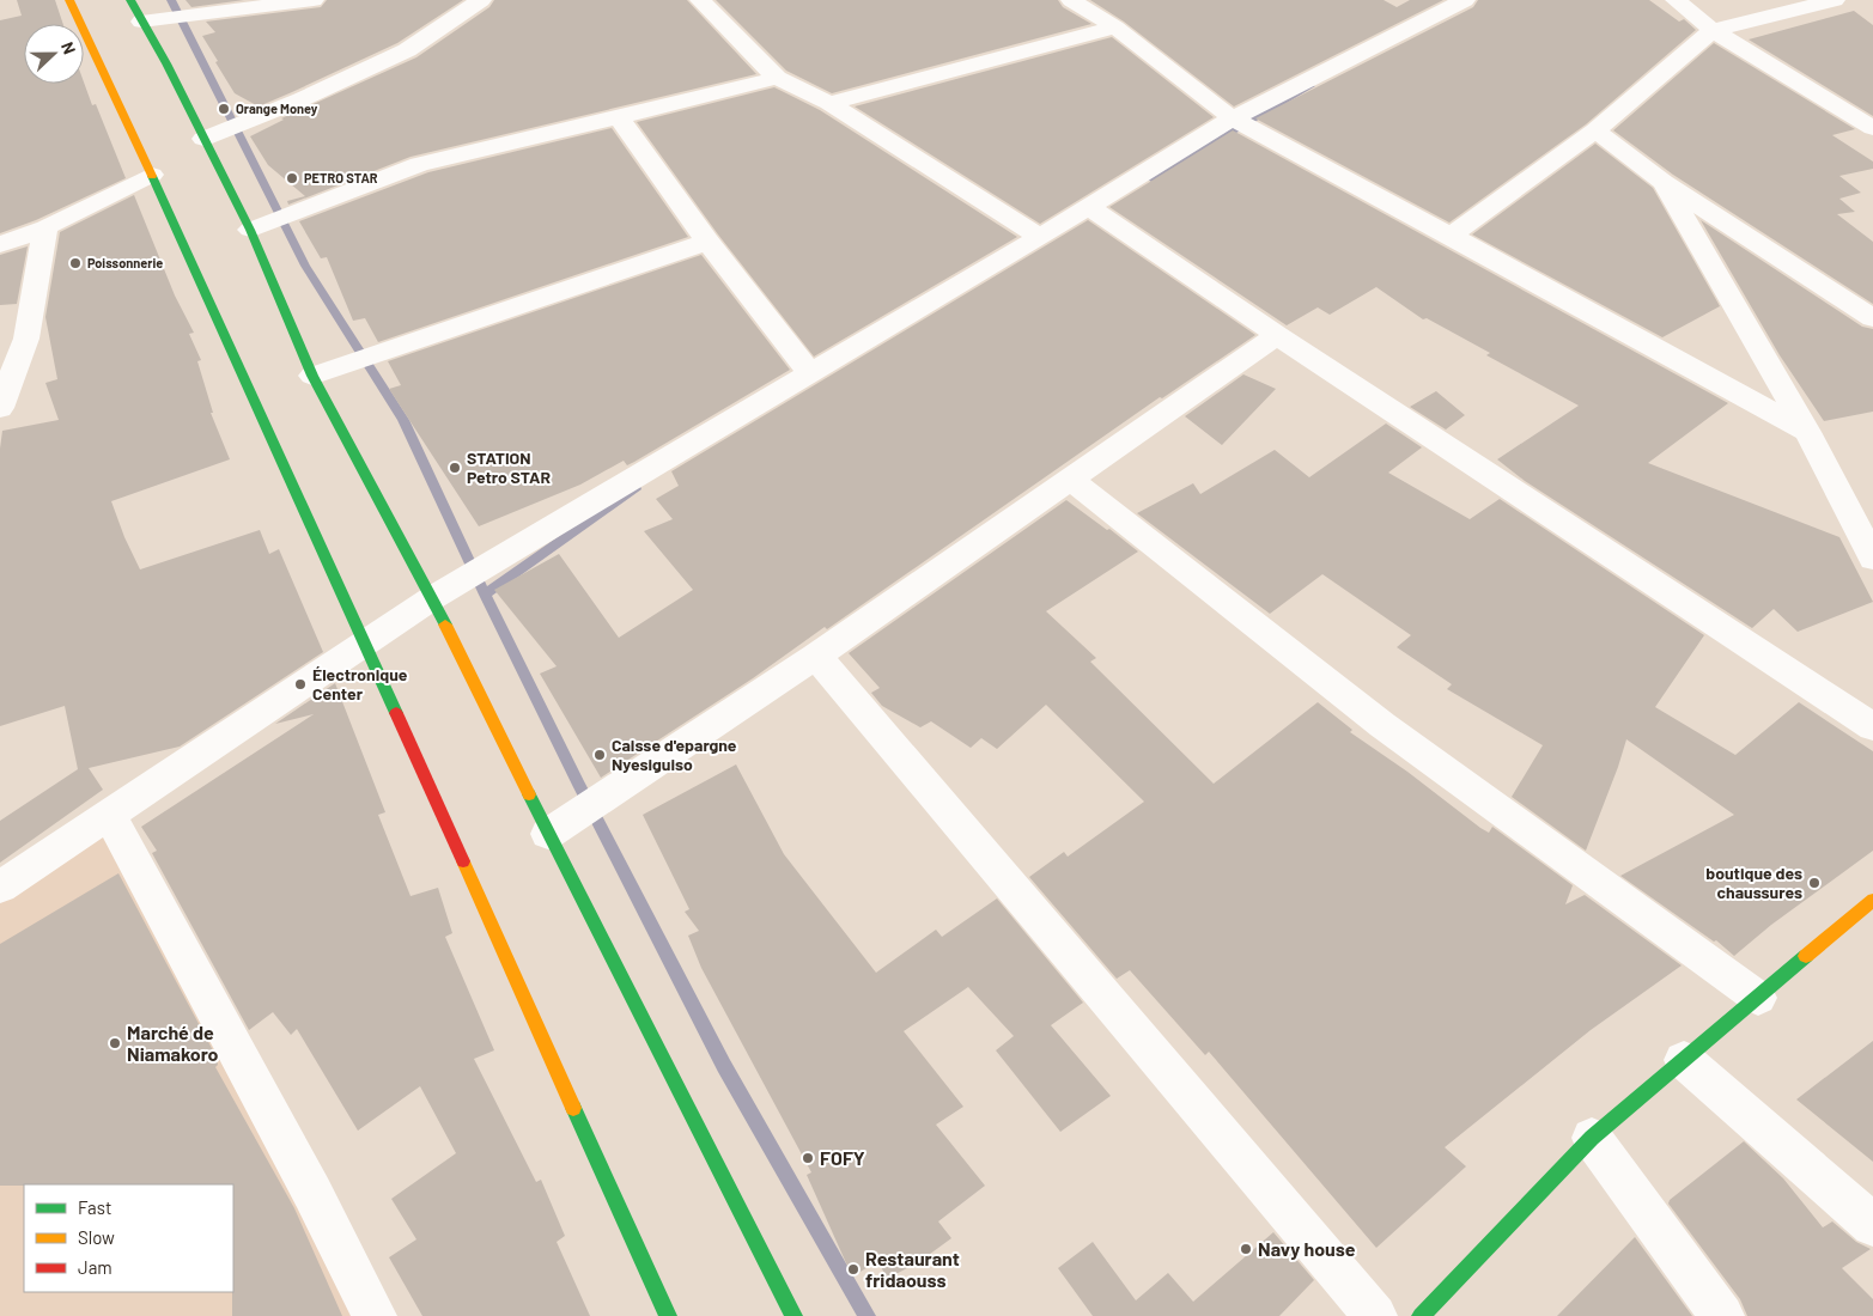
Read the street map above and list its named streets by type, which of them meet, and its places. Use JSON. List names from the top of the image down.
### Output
{
  "places": [
    "Orange Money",
    "PETRO STAR",
    "Poissonnerie",
    "STATION Petro STAR",
    "Électronique Center",
    "Caisse d'epargne Nyesiguiso",
    "boutique des chaussures",
    "Marché de Niamakoro",
    "FOFY",
    "Navy house",
    "Restaurant fridaouss"
  ],
  "legend": ["Fast", "Slow", "Jam"],
  "north": "right"
}
